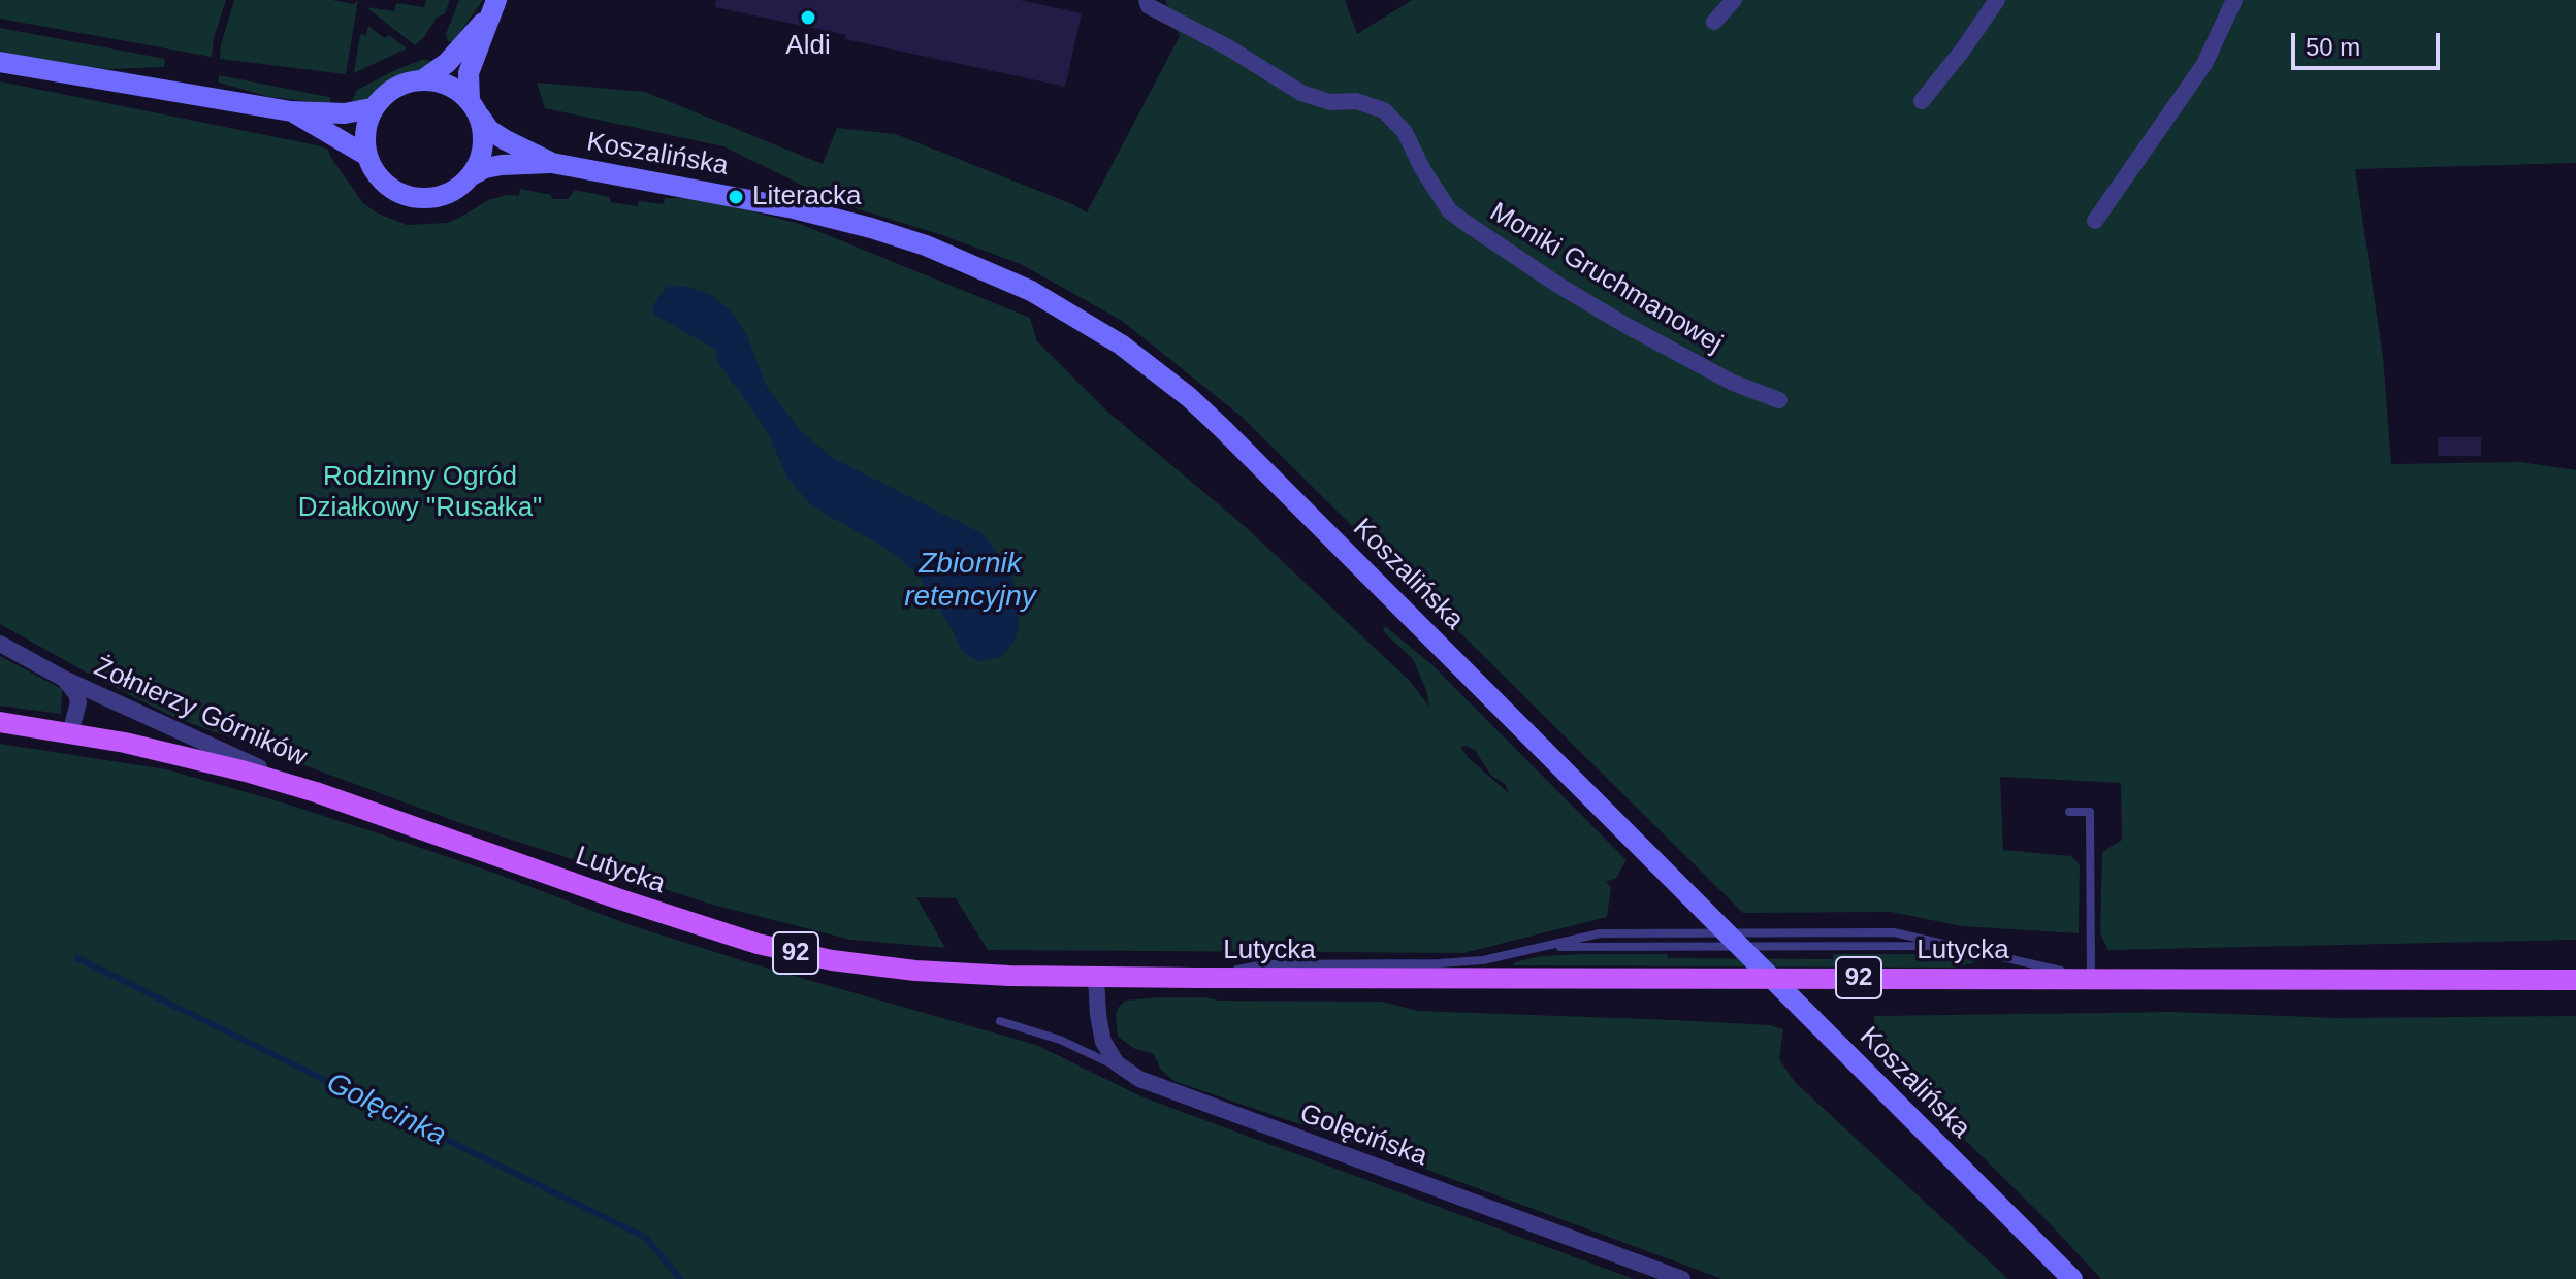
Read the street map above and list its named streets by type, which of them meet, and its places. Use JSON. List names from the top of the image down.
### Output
{
  "streets": {
    "main road": ["Lutycka", "92"],
    "street": [
      "Koszalińska",
      "Moniki Gruchmanowej",
      "Żołnierzy Górników",
      "Golęcińska"
    ]
  },
  "crossings": [
    ["Żołnierzy Górników", "Lutycka"],
    ["Lutycka", "Golęcińska"]
  ],
  "water": ["Zbiornik retencyjny", "Golęcinka"],
  "parks": ["Rodzinny Ogród Działkowy \"Rusałka\""],
  "places": ["Aldi", "Literacka"],
  "scale_bar": "50 m"
}
